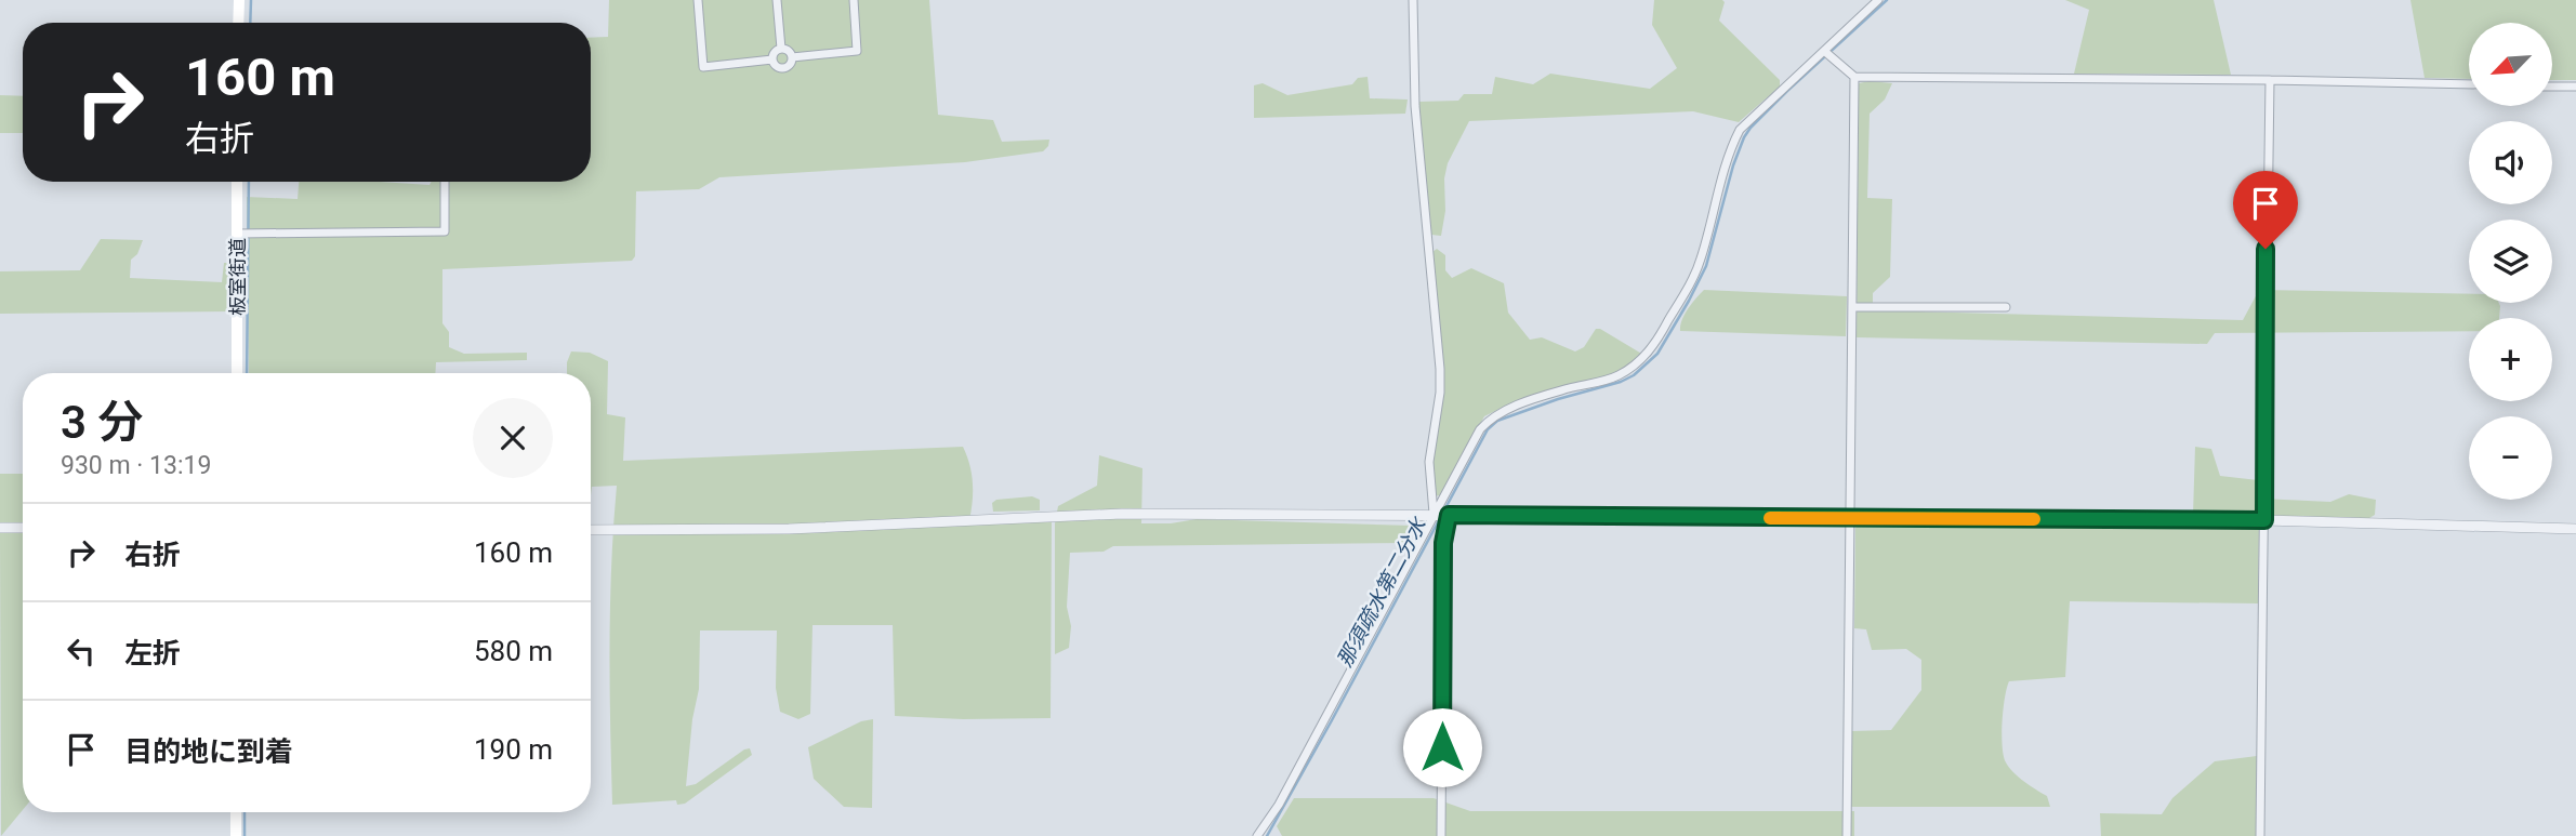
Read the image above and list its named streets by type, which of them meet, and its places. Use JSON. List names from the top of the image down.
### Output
{
  "streets": {
    "main road": ["板室街道"]
  },
  "water": ["那須疏水第二分水"],
  "north": "bottom left",
  "page": {
    "map_buttons": ["+", "−"],
    "turn": ["160 m", "右折"],
    "heading": ["3 分", "930 m · 13:19"],
    "list": [
      {
        "name": "右折",
        "value": "160 m"
      },
      {
        "name": "左折",
        "value": "580 m"
      },
      {
        "name": "目的地に到着",
        "value": "190 m"
      }
    ]
  }
}
